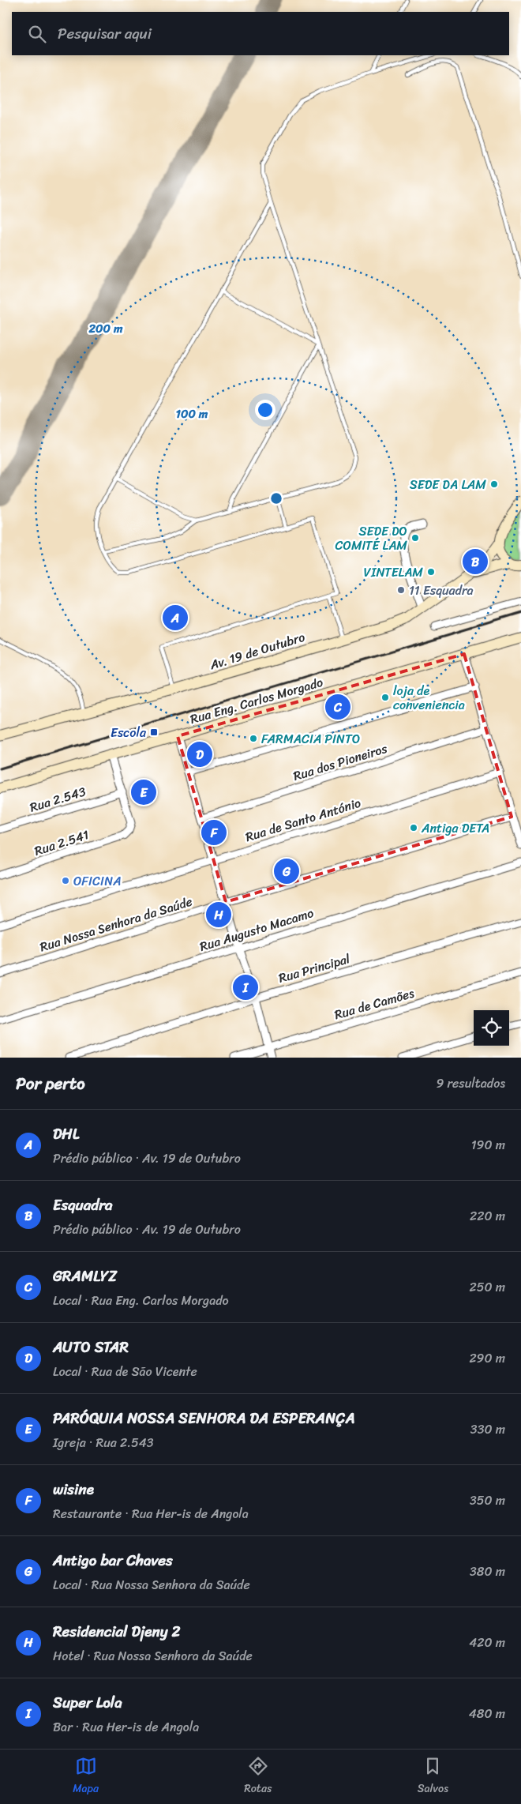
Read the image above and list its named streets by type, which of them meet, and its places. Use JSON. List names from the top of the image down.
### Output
{
  "streets": {
    "street": [
      "Av. 19 de Outubro",
      "Rua Eng. Carlos Morgado",
      "Rua dos Pioneiros",
      "Rua 2.543",
      "Rua de Santo António",
      "Rua 2.541",
      "Rua Nossa Senhora da Saúde",
      "Rua Augusto Macamo",
      "Rua Principal",
      "Rua de Camões"
    ]
  },
  "crossings": [
    ["Rua 2.543", "Rua 2.541"]
  ],
  "places": {
    "other": [
      "SEDE DA LAM",
      "SEDE DO COMITÉ LAM",
      "VINTELAM",
      "11 Esquadra",
      "loja de conveniencia",
      "FARMACIA PINTO",
      "Antiga DETA",
      "OFICINA"
    ],
    "transit": ["Escola"]
  },
  "page": {
    "search": "Pesquisar aqui",
    "pins": [
      "B",
      "A",
      "C",
      "D",
      "E",
      "F",
      "G",
      "H",
      "I"
    ],
    "heading": ["Por perto", "9 resultados"],
    "list": [
      {
        "mark": "A",
        "name": "DHL",
        "note": "Prédio público · Av. 19 de Outubro",
        "value": "190 m"
      },
      {
        "mark": "B",
        "name": "Esquadra",
        "note": "Prédio público · Av. 19 de Outubro",
        "value": "220 m"
      },
      {
        "mark": "C",
        "name": "GRAMLYZ",
        "note": "Local · Rua Eng. Carlos Morgado",
        "value": "250 m"
      },
      {
        "mark": "D",
        "name": "AUTO STAR",
        "note": "Local · Rua de São Vicente",
        "value": "290 m"
      },
      {
        "mark": "E",
        "name": "PARÓQUIA NOSSA SENHORA DA ESPERANÇA",
        "note": "Igreja · Rua 2.543",
        "value": "330 m"
      },
      {
        "mark": "F",
        "name": "wisine",
        "note": "Restaurante · Rua Her-is de Angola",
        "value": "350 m"
      },
      {
        "mark": "G",
        "name": "Antigo bar Chaves",
        "note": "Local · Rua Nossa Senhora da Saúde",
        "value": "380 m"
      },
      {
        "mark": "H",
        "name": "Residencial Djeny 2",
        "note": "Hotel · Rua Nossa Senhora da Saúde",
        "value": "420 m"
      },
      {
        "mark": "I",
        "name": "Super Lola",
        "note": "Bar · Rua Her-is de Angola",
        "value": "480 m"
      }
    ],
    "nav": ["Mapa", "Rotas", "Salvos"]
  },
  "rings": ["200 m", "100 m"]
}
